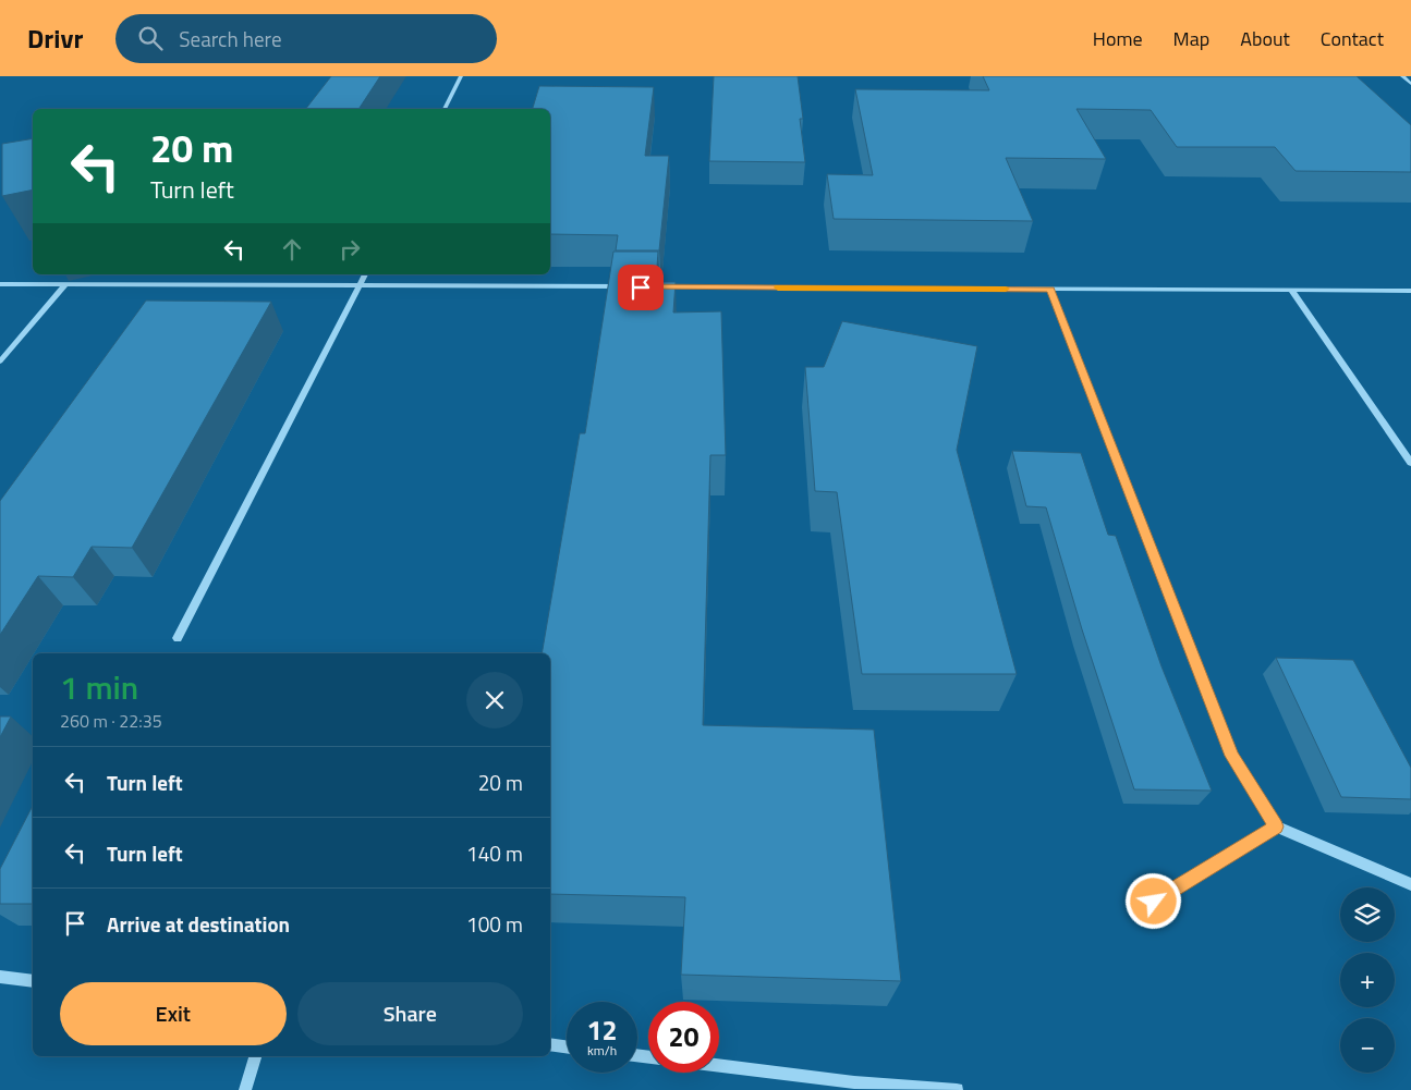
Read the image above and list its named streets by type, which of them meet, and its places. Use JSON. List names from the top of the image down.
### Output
{
  "page": {
    "header": "Drivr",
    "search": "Search here",
    "nav": [
      "Home",
      "Map",
      "About",
      "Contact"
    ],
    "turn": ["20 m", "Turn left"],
    "heading": ["1 min", "260 m · 22:35"],
    "list": [
      {
        "name": "Turn left",
        "value": "20 m"
      },
      {
        "name": "Turn left",
        "value": "140 m"
      },
      {
        "name": "Arrive at destination",
        "value": "100 m"
      }
    ],
    "map_buttons": ["+", "−"],
    "buttons": ["Exit", "Share"],
    "speed": "12 km/h",
    "limit": "20"
  }
}
